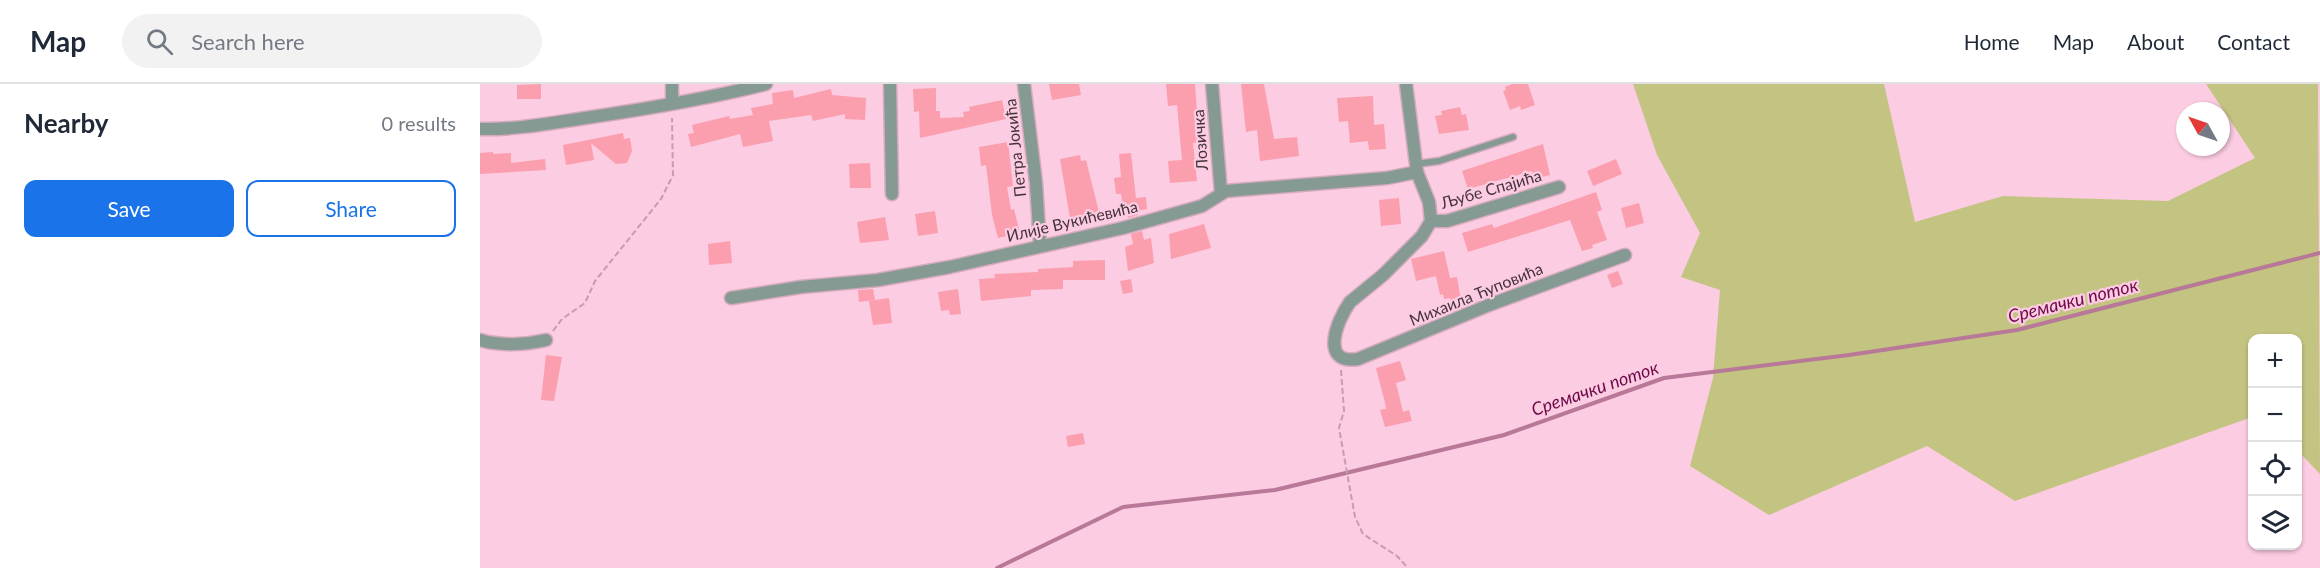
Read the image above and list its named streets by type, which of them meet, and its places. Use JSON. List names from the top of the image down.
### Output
{
  "streets": {
    "street": [
      "Лозичка",
      "Петра Јокића",
      "Љубе Спајића",
      "Илије Вукићевића",
      "Михаила Ћуповића"
    ]
  },
  "crossings": [
    ["Лозичка", "Илије Вукићевића"],
    ["Петра Јокића", "Илије Вукићевића"]
  ],
  "water": ["Сремачки поток"],
  "north": "top left",
  "page": {
    "header": "Map",
    "search": "Search here",
    "nav": [
      "Home",
      "Map",
      "About",
      "Contact"
    ],
    "heading": ["Nearby", "0 results"],
    "buttons": ["Save", "Share"],
    "map_buttons": ["+", "−"]
  }
}
